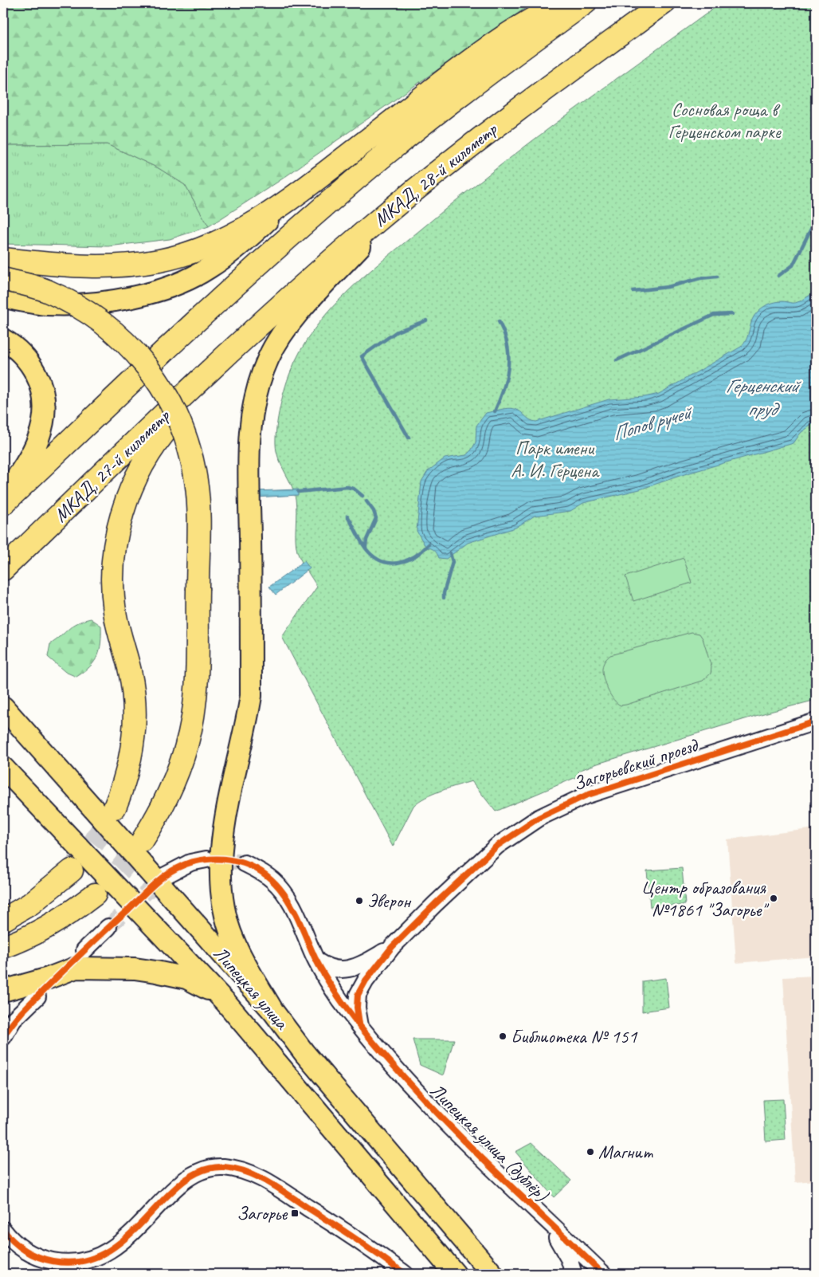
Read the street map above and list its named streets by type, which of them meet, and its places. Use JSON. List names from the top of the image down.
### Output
{
  "streets": {
    "highway": ["МКАД, 28-й километр", "МКАД, 27-й километр"],
    "main road": ["Липецкая улица"],
    "street": ["Загорьевский проезд", "Липецкая улица (дублёр)"]
  },
  "crossings": [
    ["МКАД, 28-й километр", "МКАД, 27-й километр"]
  ],
  "water": ["Герценский пруд", "Попов ручей"],
  "parks": ["Сосновая роща в Герценском парке", "Парк имени А. И. Герцена"],
  "places": {
    "other": [
      "Центр образования №1861 \"Загорье\"",
      "Эверон",
      "Библиотека № 151",
      "Магнит"
    ],
    "transit": ["Загорье"]
  }
}
